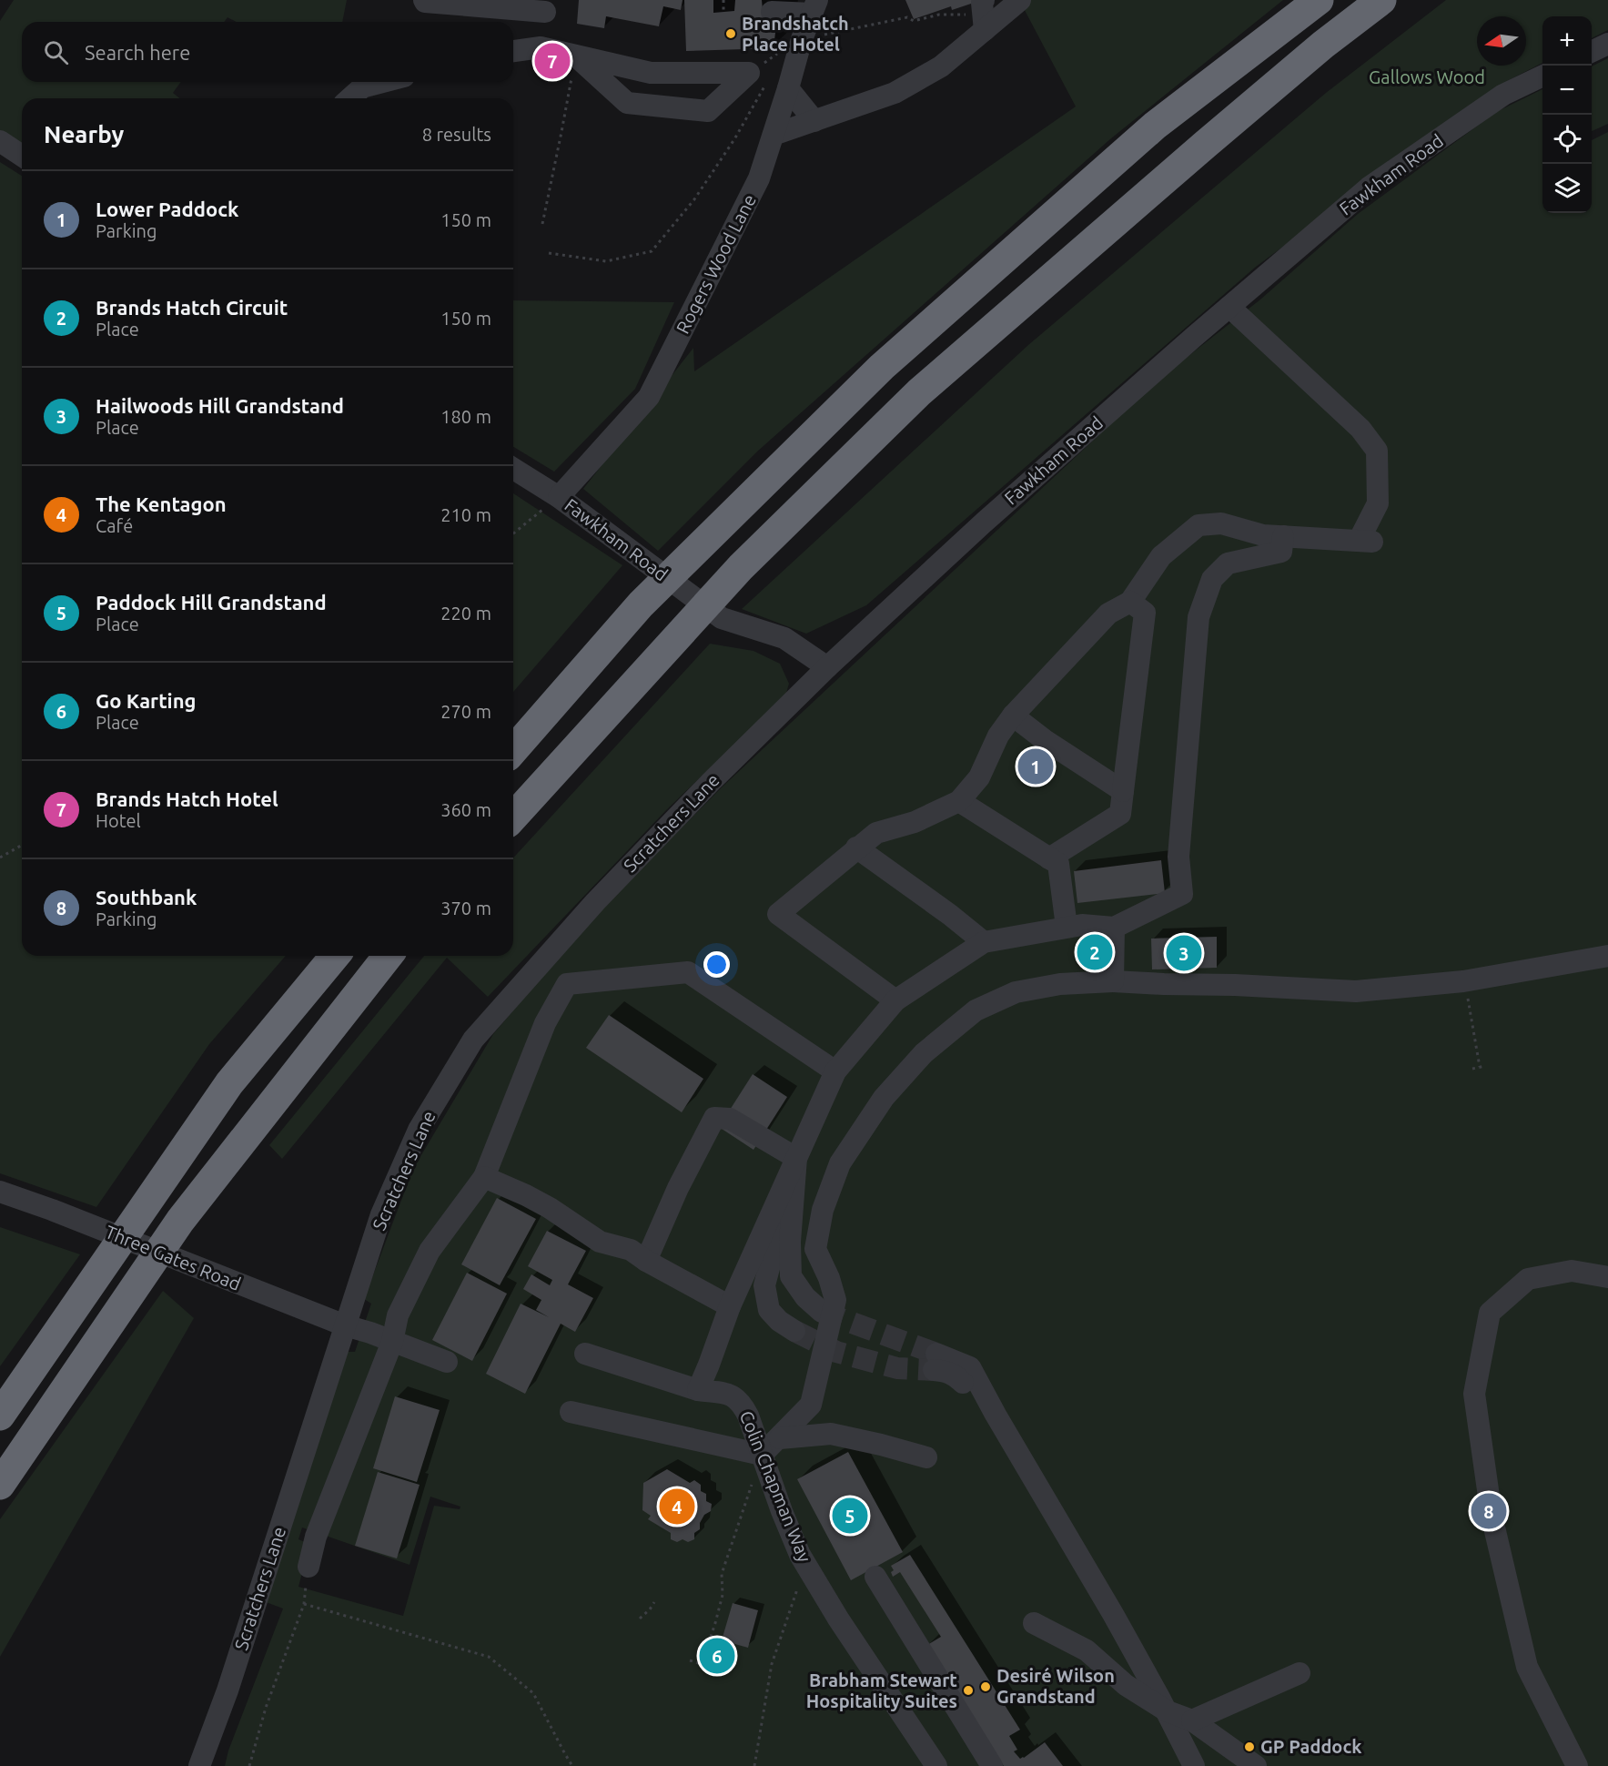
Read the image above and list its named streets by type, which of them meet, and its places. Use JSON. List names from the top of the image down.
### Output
{
  "streets": {
    "street": [
      "Fawkham Road",
      "Rogers Wood Lane",
      "Scratchers Lane",
      "Three Gates Road",
      "Colin Chapman Way"
    ]
  },
  "crossings": [
    ["Fawkham Road", "Rogers Wood Lane"],
    ["Fawkham Road", "Scratchers Lane"],
    ["Scratchers Lane", "Three Gates Road"]
  ],
  "parks": ["Gallows Wood"],
  "places": [
    "Brandshatch Place Hotel",
    "Desiré Wilson Grandstand",
    "Brabham Stewart Hospitality Suites",
    "GP Paddock"
  ],
  "north": "left",
  "page": {
    "map_buttons": ["+", "−"],
    "search": "Search here",
    "pins": [
      "7",
      "1",
      "2",
      "3",
      "4",
      "8",
      "5",
      "6"
    ],
    "heading": ["Nearby", "8 results"],
    "list": [
      {
        "mark": "1",
        "name": "Lower Paddock",
        "note": "Parking",
        "value": "150 m"
      },
      {
        "mark": "2",
        "name": "Brands Hatch Circuit",
        "note": "Place",
        "value": "150 m"
      },
      {
        "mark": "3",
        "name": "Hailwoods Hill Grandstand",
        "note": "Place",
        "value": "180 m"
      },
      {
        "mark": "4",
        "name": "The Kentagon",
        "note": "Café",
        "value": "210 m"
      },
      {
        "mark": "5",
        "name": "Paddock Hill Grandstand",
        "note": "Place",
        "value": "220 m"
      },
      {
        "mark": "6",
        "name": "Go Karting",
        "note": "Place",
        "value": "270 m"
      },
      {
        "mark": "7",
        "name": "Brands Hatch Hotel",
        "note": "Hotel",
        "value": "360 m"
      },
      {
        "mark": "8",
        "name": "Southbank",
        "note": "Parking",
        "value": "370 m"
      }
    ]
  }
}
